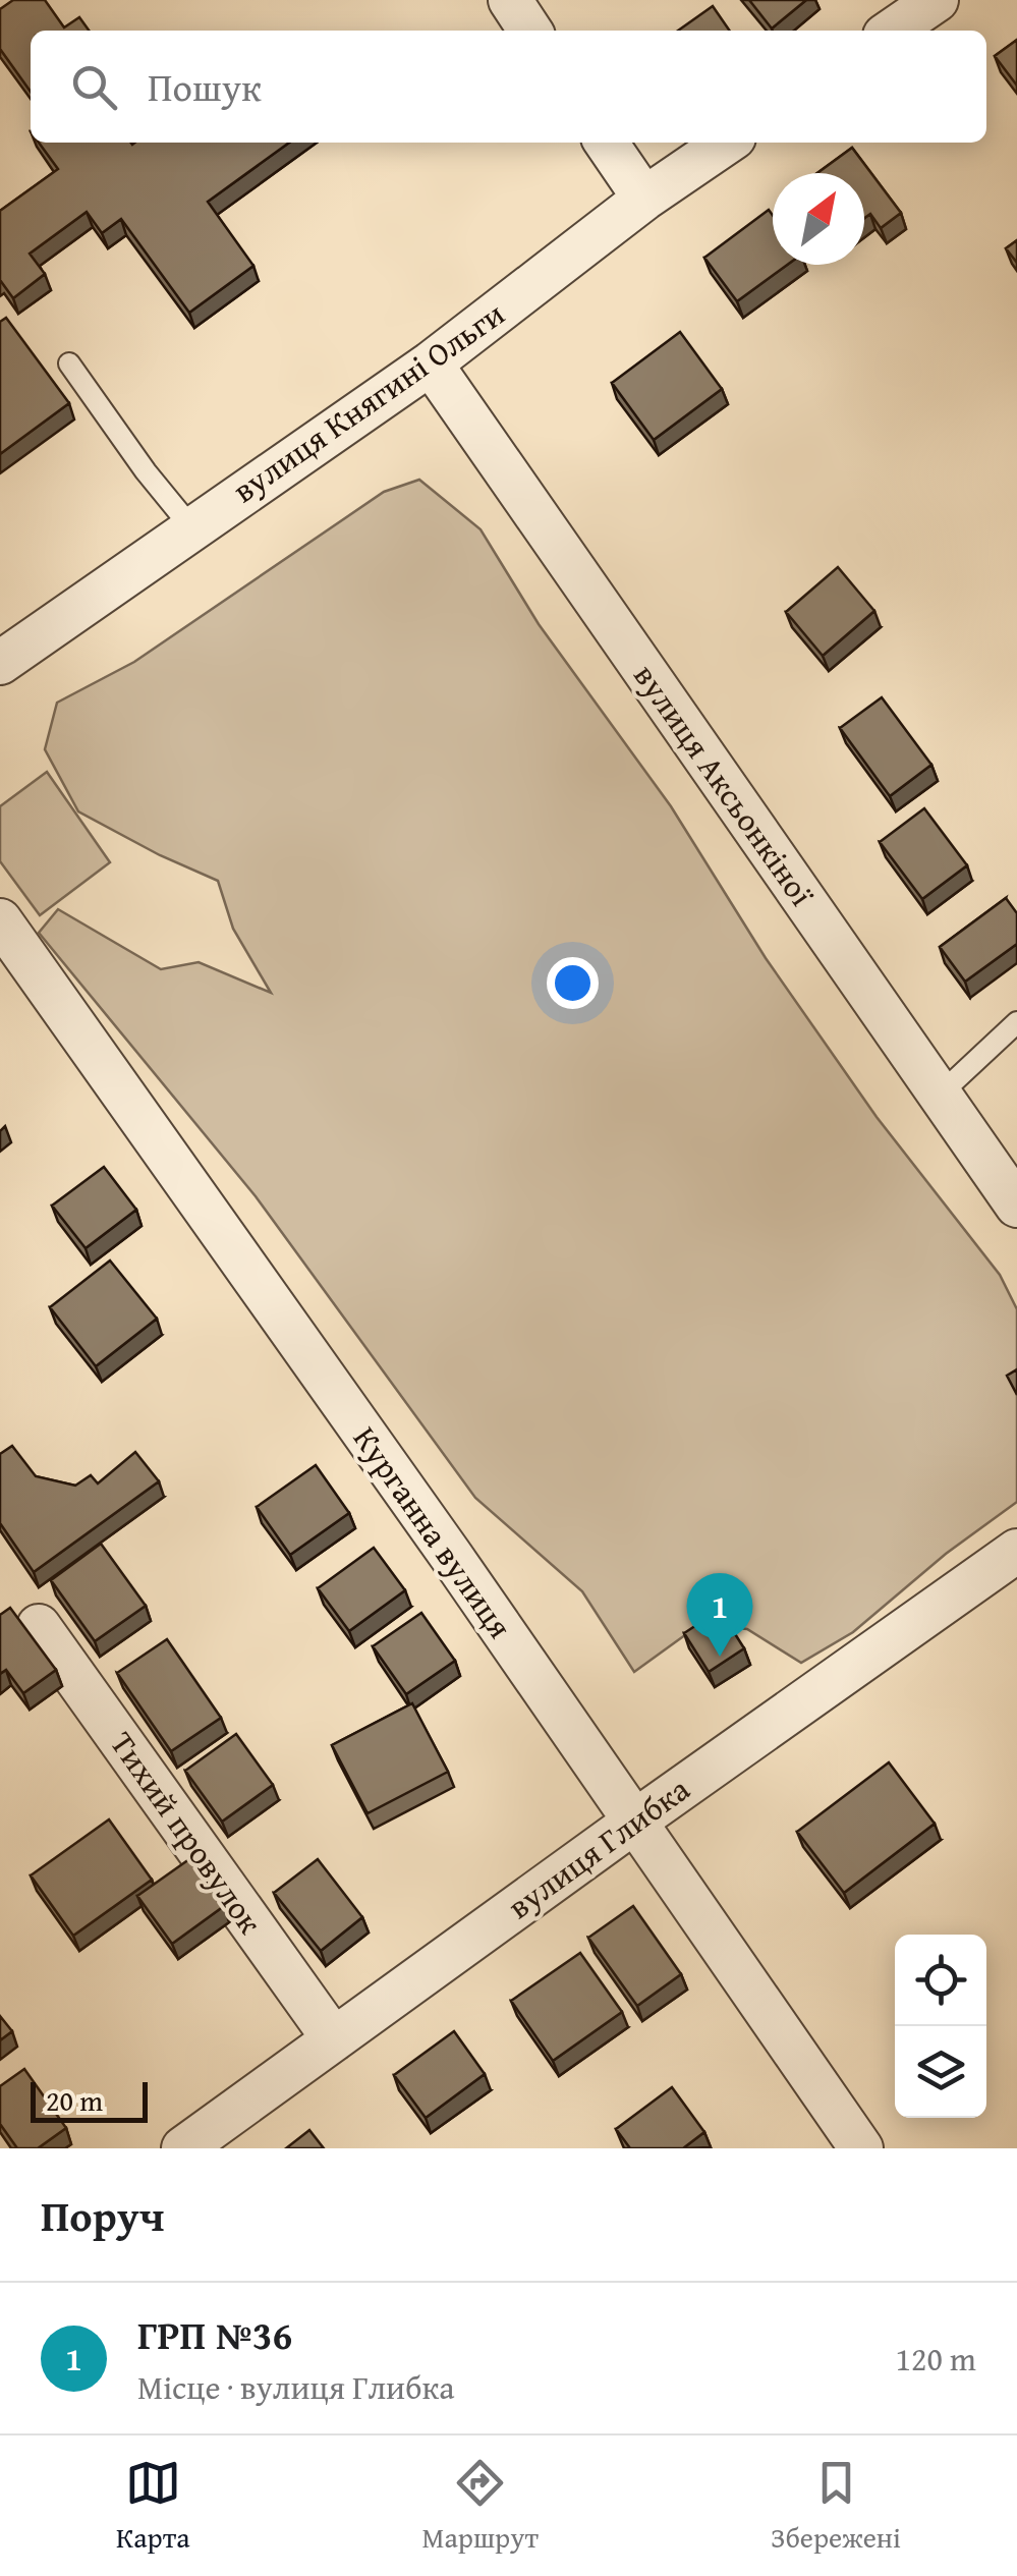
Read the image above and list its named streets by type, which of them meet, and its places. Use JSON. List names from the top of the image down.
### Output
{
  "streets": {
    "street": [
      "вулиця Княгині Ольги",
      "вулиця Аксьонкіної",
      "Курганна вулиця",
      "Тихий провулок",
      "вулиця Глибка"
    ]
  },
  "crossings": [
    ["вулиця Княгині Ольги", "вулиця Аксьонкіної"],
    ["Курганна вулиця", "вулиця Глибка"],
    ["Тихий провулок", "вулиця Глибка"]
  ],
  "scale_bar": "20 m",
  "north": "top right",
  "page": {
    "search": "Пошук",
    "pins": "1",
    "scale": "20 m",
    "heading": "Поруч",
    "list": [
      {
        "mark": "1",
        "name": "ГРП №36",
        "note": "Місце · вулиця Глибка",
        "value": "120 m"
      }
    ],
    "nav": ["Карта", "Маршрут", "Збережені"]
  }
}
